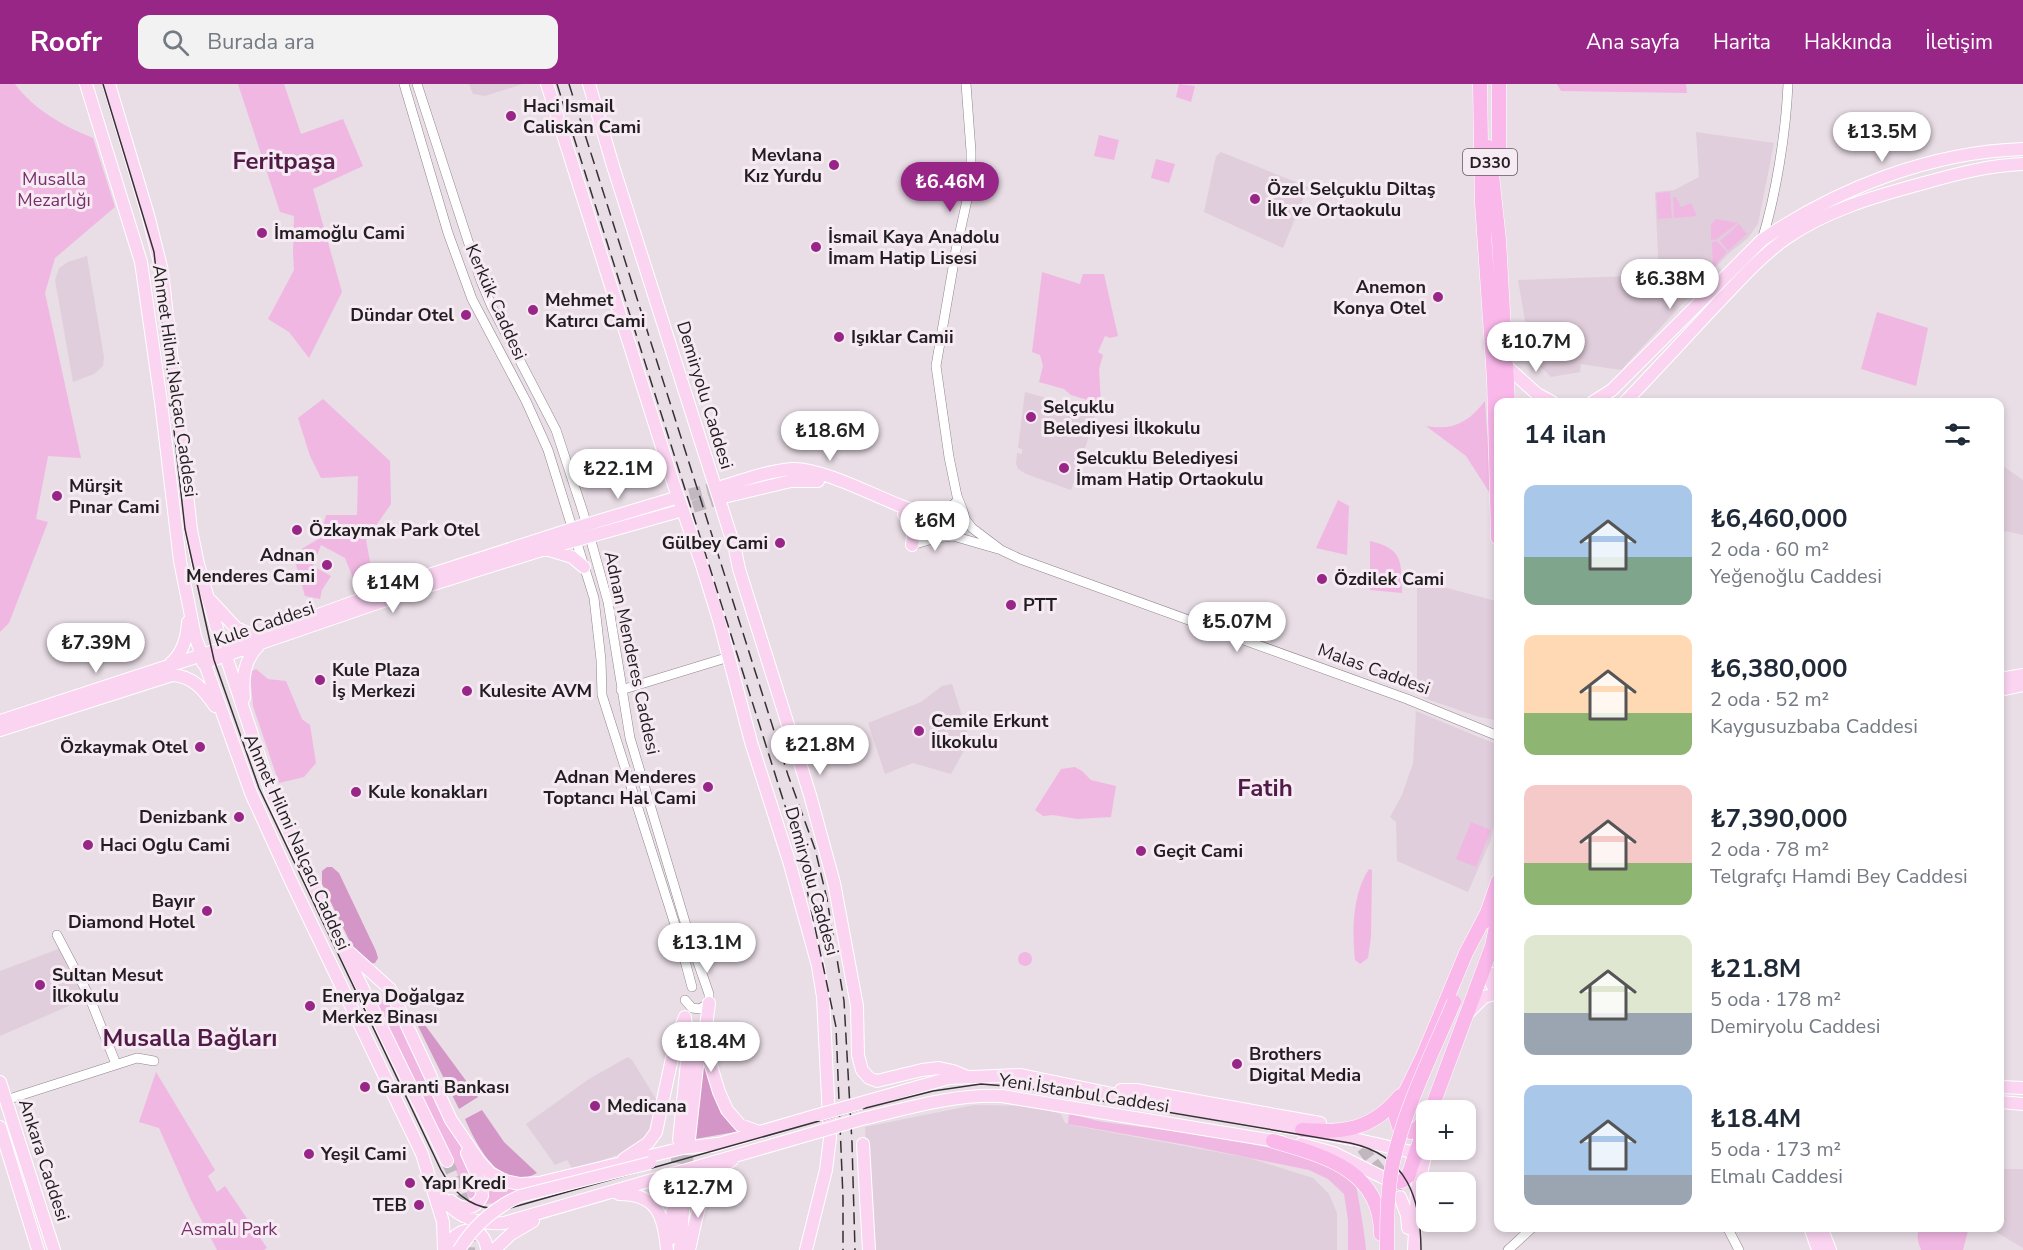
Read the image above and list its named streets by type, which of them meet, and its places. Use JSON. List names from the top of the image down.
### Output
{
  "streets": {
    "highway": ["D330"],
    "main road": [
      "Ahmet Hilmi Nalçacı Caddesi",
      "Demiryolu Caddesi",
      "Kule Caddesi",
      "Yeni İstanbul Caddesi",
      "Ankara Caddesi"
    ],
    "street": ["Kerkük Caddesi", "Adnan Menderes Caddesi", "Malas Caddesi"]
  },
  "crossings": [
    ["Kerkük Caddesi", "Kule Caddesi"],
    ["Kerkük Caddesi", "Adnan Menderes Caddesi"],
    ["Ahmet Hilmi Nalçacı Caddesi", "Kule Caddesi"],
    ["Demiryolu Caddesi", "Yeni İstanbul Caddesi"],
    ["Kule Caddesi", "Adnan Menderes Caddesi"]
  ],
  "districts": ["Feritpaşa", "Fatih", "Musalla Bağları"],
  "parks": ["Musalla Mezarlığı", "Asmalı Park"],
  "places": [
    "Haci Ismail Caliskan Cami",
    "Mevlana Kız Yurdu",
    "Özel Selçuklu Diltaş İlk ve Ortaokulu",
    "İmamoğlu Cami",
    "İsmail Kaya Anadolu İmam Hatip Lisesi",
    "Anemon Konya Otel",
    "Mehmet Katırcı Cami",
    "Dündar Otel",
    "Işıklar Camii",
    "Selçuklu Belediyesi İlkokulu",
    "Selcuklu Belediyesi İmam Hatip Ortaokulu",
    "Mürşit Pınar Cami",
    "Özkaymak Park Otel",
    "Gülbey Cami",
    "Adnan Menderes Cami",
    "Özdilek Cami",
    "PTT",
    "Kule Plaza İş Merkezi",
    "Kulesite AVM",
    "Cemile Erkunt İlkokulu",
    "Özkaymak Otel",
    "Adnan Menderes Toptancı Hal Cami",
    "Kule konakları",
    "Denizbank",
    "Haci Oglu Cami",
    "Geçit Cami",
    "Bayır Diamond Hotel",
    "Sultan Mesut İlkokulu",
    "Enerya Doğalgaz Merkez Binası",
    "Brothers Digital Media",
    "Garanti Bankası",
    "Medicana",
    "Yeşil Cami",
    "Yapı Kredi",
    "TEB"
  ],
  "page": {
    "header": "Roofr",
    "search": "Burada ara",
    "nav": [
      "Ana sayfa",
      "Harita",
      "Hakkında",
      "İletişim"
    ],
    "price": [
      "₺13.5M",
      "₺6.46M",
      "₺6.38M",
      "₺10.7M",
      "₺18.6M",
      "₺22.1M",
      "₺6M",
      "₺14M",
      "₺5.07M",
      "₺7.39M",
      "₺21.8M",
      "₺13.1M",
      "₺18.4M",
      "₺12.7M"
    ],
    "heading": "14 ilan",
    "list": [
      {
        "name": "₺6,460,000",
        "note": "2 oda · 60 m² · Yeğenoğlu Caddesi"
      },
      {
        "name": "₺6,380,000",
        "note": "2 oda · 52 m² · Kaygusuzbaba Caddesi"
      },
      {
        "name": "₺7,390,000",
        "note": "2 oda · 78 m² · Telgrafçı Hamdi Bey Caddesi"
      },
      {
        "name": "₺21.8M",
        "note": "5 oda · 178 m² · Demiryolu Caddesi"
      },
      {
        "name": "₺18.4M",
        "note": "5 oda · 173 m² · Elmalı Caddesi"
      }
    ],
    "map_buttons": ["+", "−"]
  }
}
